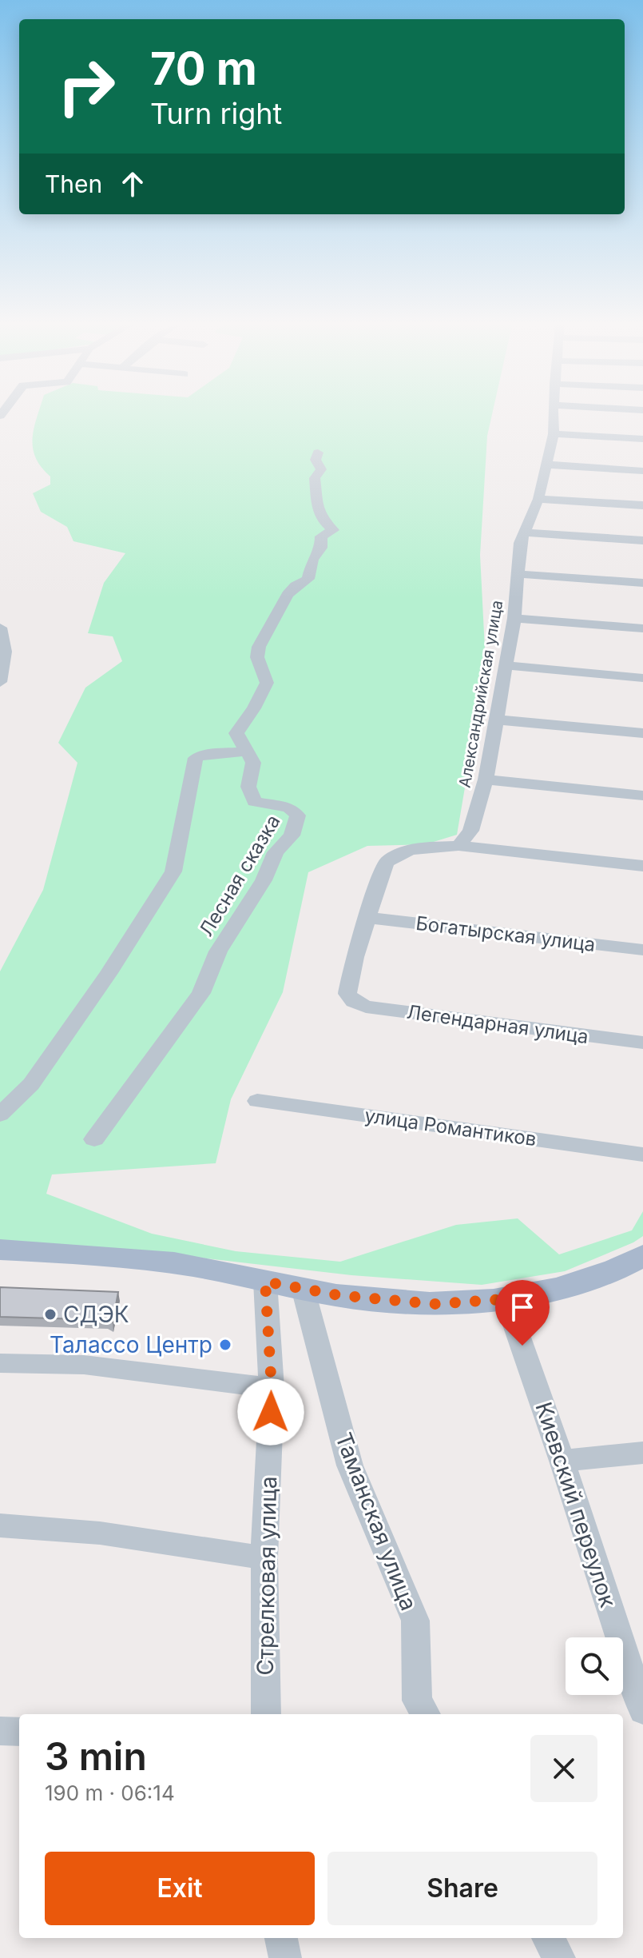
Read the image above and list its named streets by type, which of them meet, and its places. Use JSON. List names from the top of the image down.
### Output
{
  "streets": {
    "street": [
      "Александрийская улица",
      "Лесная сказка",
      "Богатырская улица",
      "Легендарная улица",
      "улица Романтиков",
      "Киевский переулок",
      "Таманская улица",
      "Стрелковая улица"
    ]
  },
  "crossings": [
    ["Богатырская улица", "Легендарная улица"]
  ],
  "places": ["СДЭК", "Талассо Центр"],
  "page": {
    "turn": ["70 m", "Turn right"],
    "then": "Then",
    "heading": ["3 min", "190 m · 06:14"],
    "buttons": ["Exit", "Share"]
  }
}
